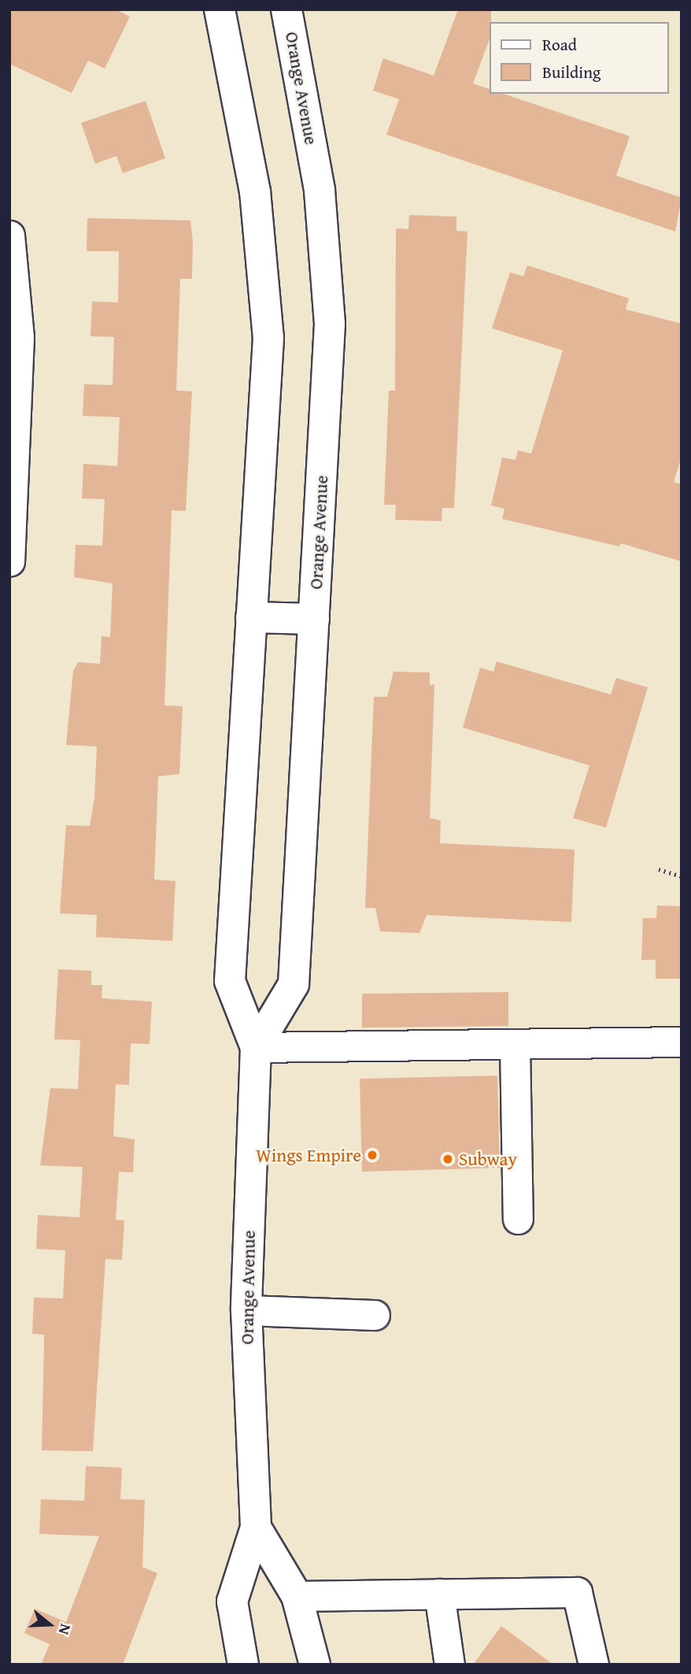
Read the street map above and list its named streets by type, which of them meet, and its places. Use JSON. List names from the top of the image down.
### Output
{
  "streets": {
    "main road": ["Orange Avenue"]
  },
  "places": ["Wings Empire", "Subway"],
  "legend": ["Road", "Building"],
  "north": "right"
}
